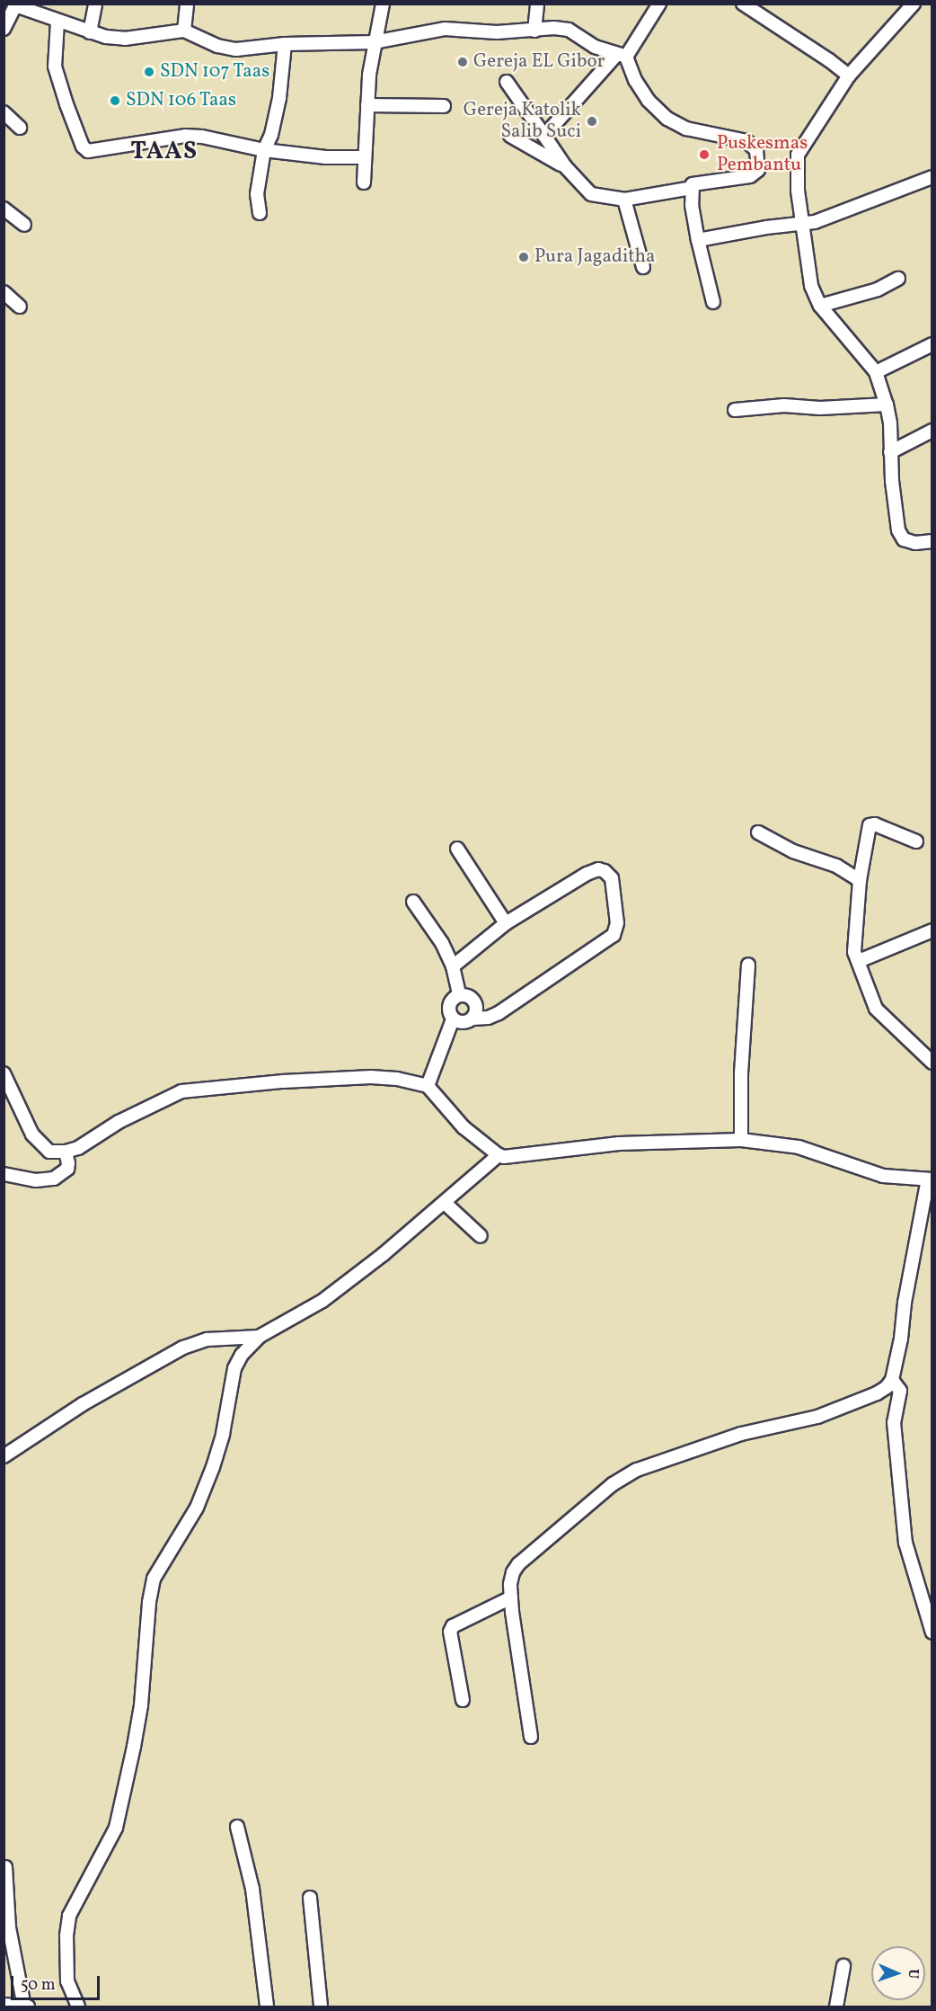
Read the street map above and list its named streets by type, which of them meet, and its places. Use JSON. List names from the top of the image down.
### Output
{
  "districts": ["TAAS"],
  "places": [
    "Gereja EL Gibor",
    "SDN 107 Taas",
    "SDN 106 Taas",
    "Gereja Katolik Salib Suci",
    "Puskesmas Pembantu",
    "Pura Jagaditha"
  ],
  "scale_bar": "50 m",
  "north": "right"
}
